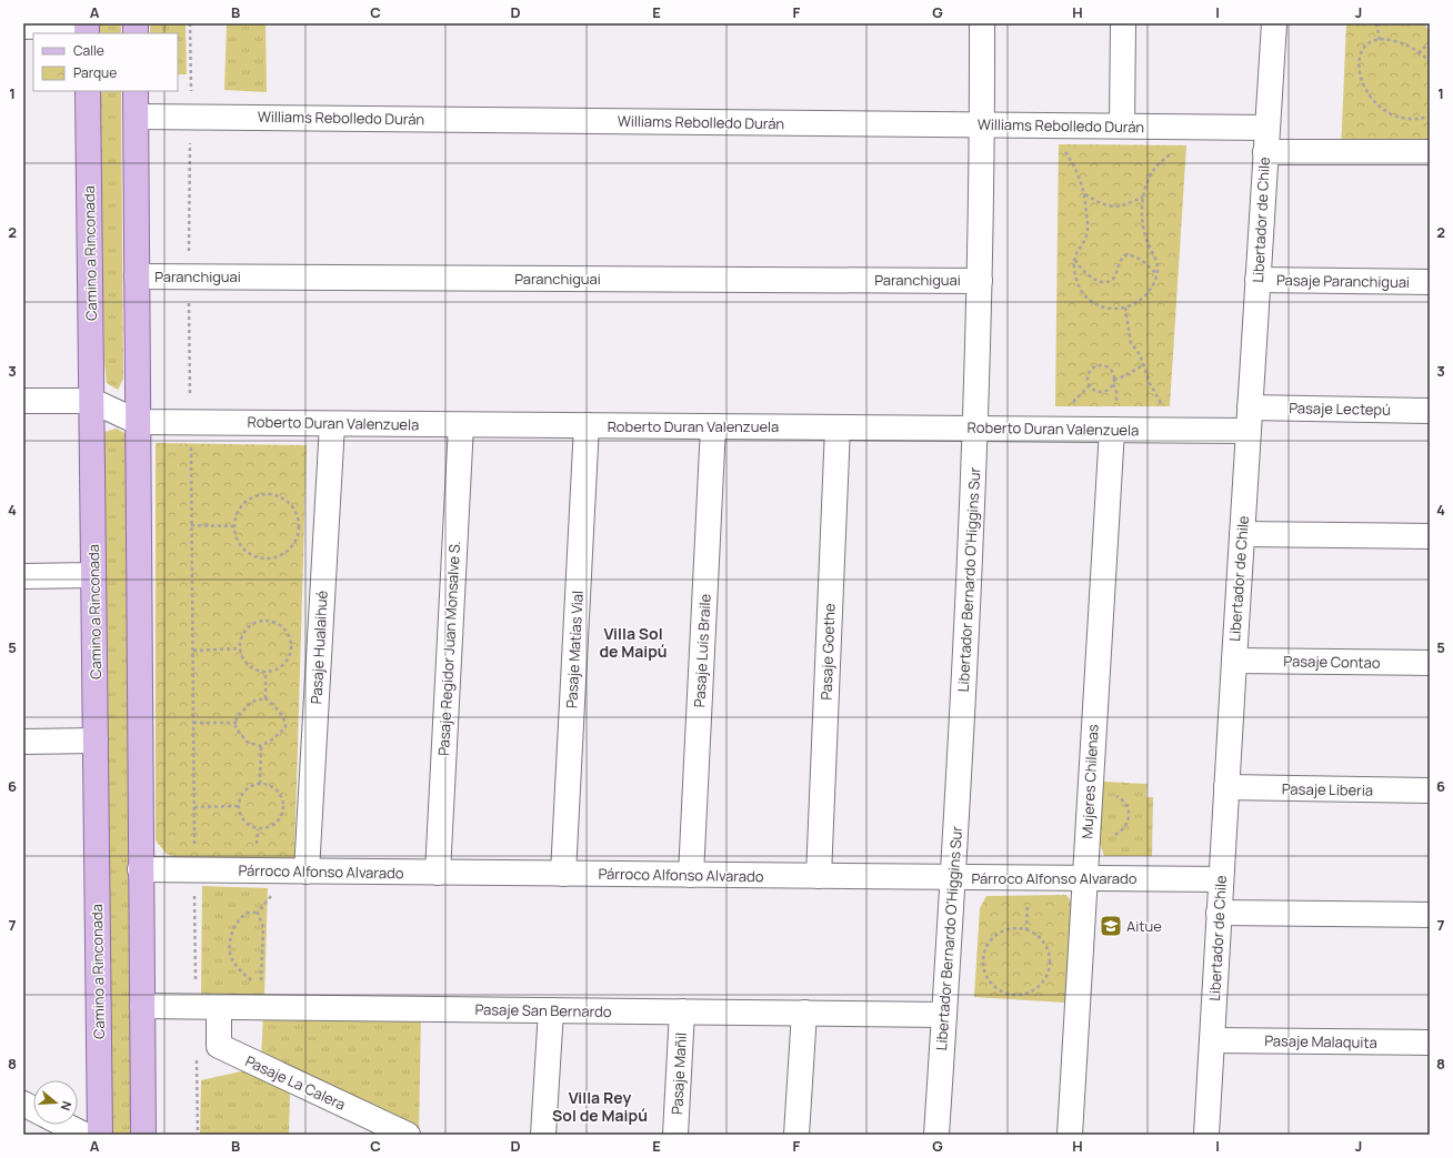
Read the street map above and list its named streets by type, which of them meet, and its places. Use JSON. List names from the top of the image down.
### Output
{
  "streets": {
    "main road": ["Camino a Rinconada"],
    "street": [
      "Williams Rebolledo Durán",
      "Libertador de Chile",
      "Paranchiguai",
      "Pasaje Paranchiguai",
      "Pasaje Lectepú",
      "Roberto Duran Valenzuela",
      "Libertador Bernardo O'Higgins Sur",
      "Pasaje Hualaihué",
      "Pasaje Regidor Juan Monsalve S.",
      "Pasaje Matías Vial",
      "Pasaje Luis Braile",
      "Pasaje Goethe",
      "Pasaje Contao",
      "Mujeres Chilenas",
      "Pasaje Liberia",
      "Párroco Alfonso Alvarado",
      "Pasaje San Bernardo",
      "Pasaje Malaquita",
      "Pasaje Mañil",
      "Pasaje La Calera"
    ]
  },
  "crossings": [
    ["Williams Rebolledo Durán", "Libertador de Chile"],
    ["Williams Rebolledo Durán", "Libertador Bernardo O'Higgins Sur"],
    ["Libertador de Chile", "Pasaje Paranchiguai"],
    ["Libertador de Chile", "Pasaje Lectepú"],
    ["Libertador de Chile", "Roberto Duran Valenzuela"],
    ["Libertador de Chile", "Pasaje Contao"],
    ["Libertador de Chile", "Pasaje Liberia"],
    ["Libertador de Chile", "Párroco Alfonso Alvarado"],
    ["Libertador de Chile", "Pasaje Malaquita"],
    ["Paranchiguai", "Libertador Bernardo O'Higgins Sur"],
    ["Roberto Duran Valenzuela", "Libertador Bernardo O'Higgins Sur"],
    ["Roberto Duran Valenzuela", "Pasaje Hualaihué"],
    ["Roberto Duran Valenzuela", "Pasaje Regidor Juan Monsalve S."],
    ["Roberto Duran Valenzuela", "Pasaje Matías Vial"],
    ["Roberto Duran Valenzuela", "Pasaje Luis Braile"],
    ["Roberto Duran Valenzuela", "Pasaje Goethe"],
    ["Roberto Duran Valenzuela", "Mujeres Chilenas"],
    ["Libertador Bernardo O'Higgins Sur", "Párroco Alfonso Alvarado"],
    ["Libertador Bernardo O'Higgins Sur", "Pasaje San Bernardo"],
    ["Pasaje Hualaihué", "Párroco Alfonso Alvarado"],
    ["Pasaje Regidor Juan Monsalve S.", "Párroco Alfonso Alvarado"],
    ["Pasaje Matías Vial", "Párroco Alfonso Alvarado"],
    ["Pasaje Luis Braile", "Párroco Alfonso Alvarado"],
    ["Pasaje Goethe", "Párroco Alfonso Alvarado"],
    ["Mujeres Chilenas", "Párroco Alfonso Alvarado"],
    ["Pasaje San Bernardo", "Pasaje Mañil"],
    ["Pasaje San Bernardo", "Pasaje La Calera"]
  ],
  "districts": ["Villa Sol de Maipú", "Villa Rey Sol de Maipú"],
  "places": {
    "school or university": ["Aitue"]
  },
  "legend": ["Calle", "Parque"],
  "north": "right",
  "grid": {
    "columns": [
      "A",
      "B",
      "C",
      "D",
      "E",
      "F",
      "G",
      "H",
      "I",
      "J"
    ],
    "rows": [
      "1",
      "2",
      "3",
      "4",
      "5",
      "6",
      "7",
      "8"
    ]
  }
}
